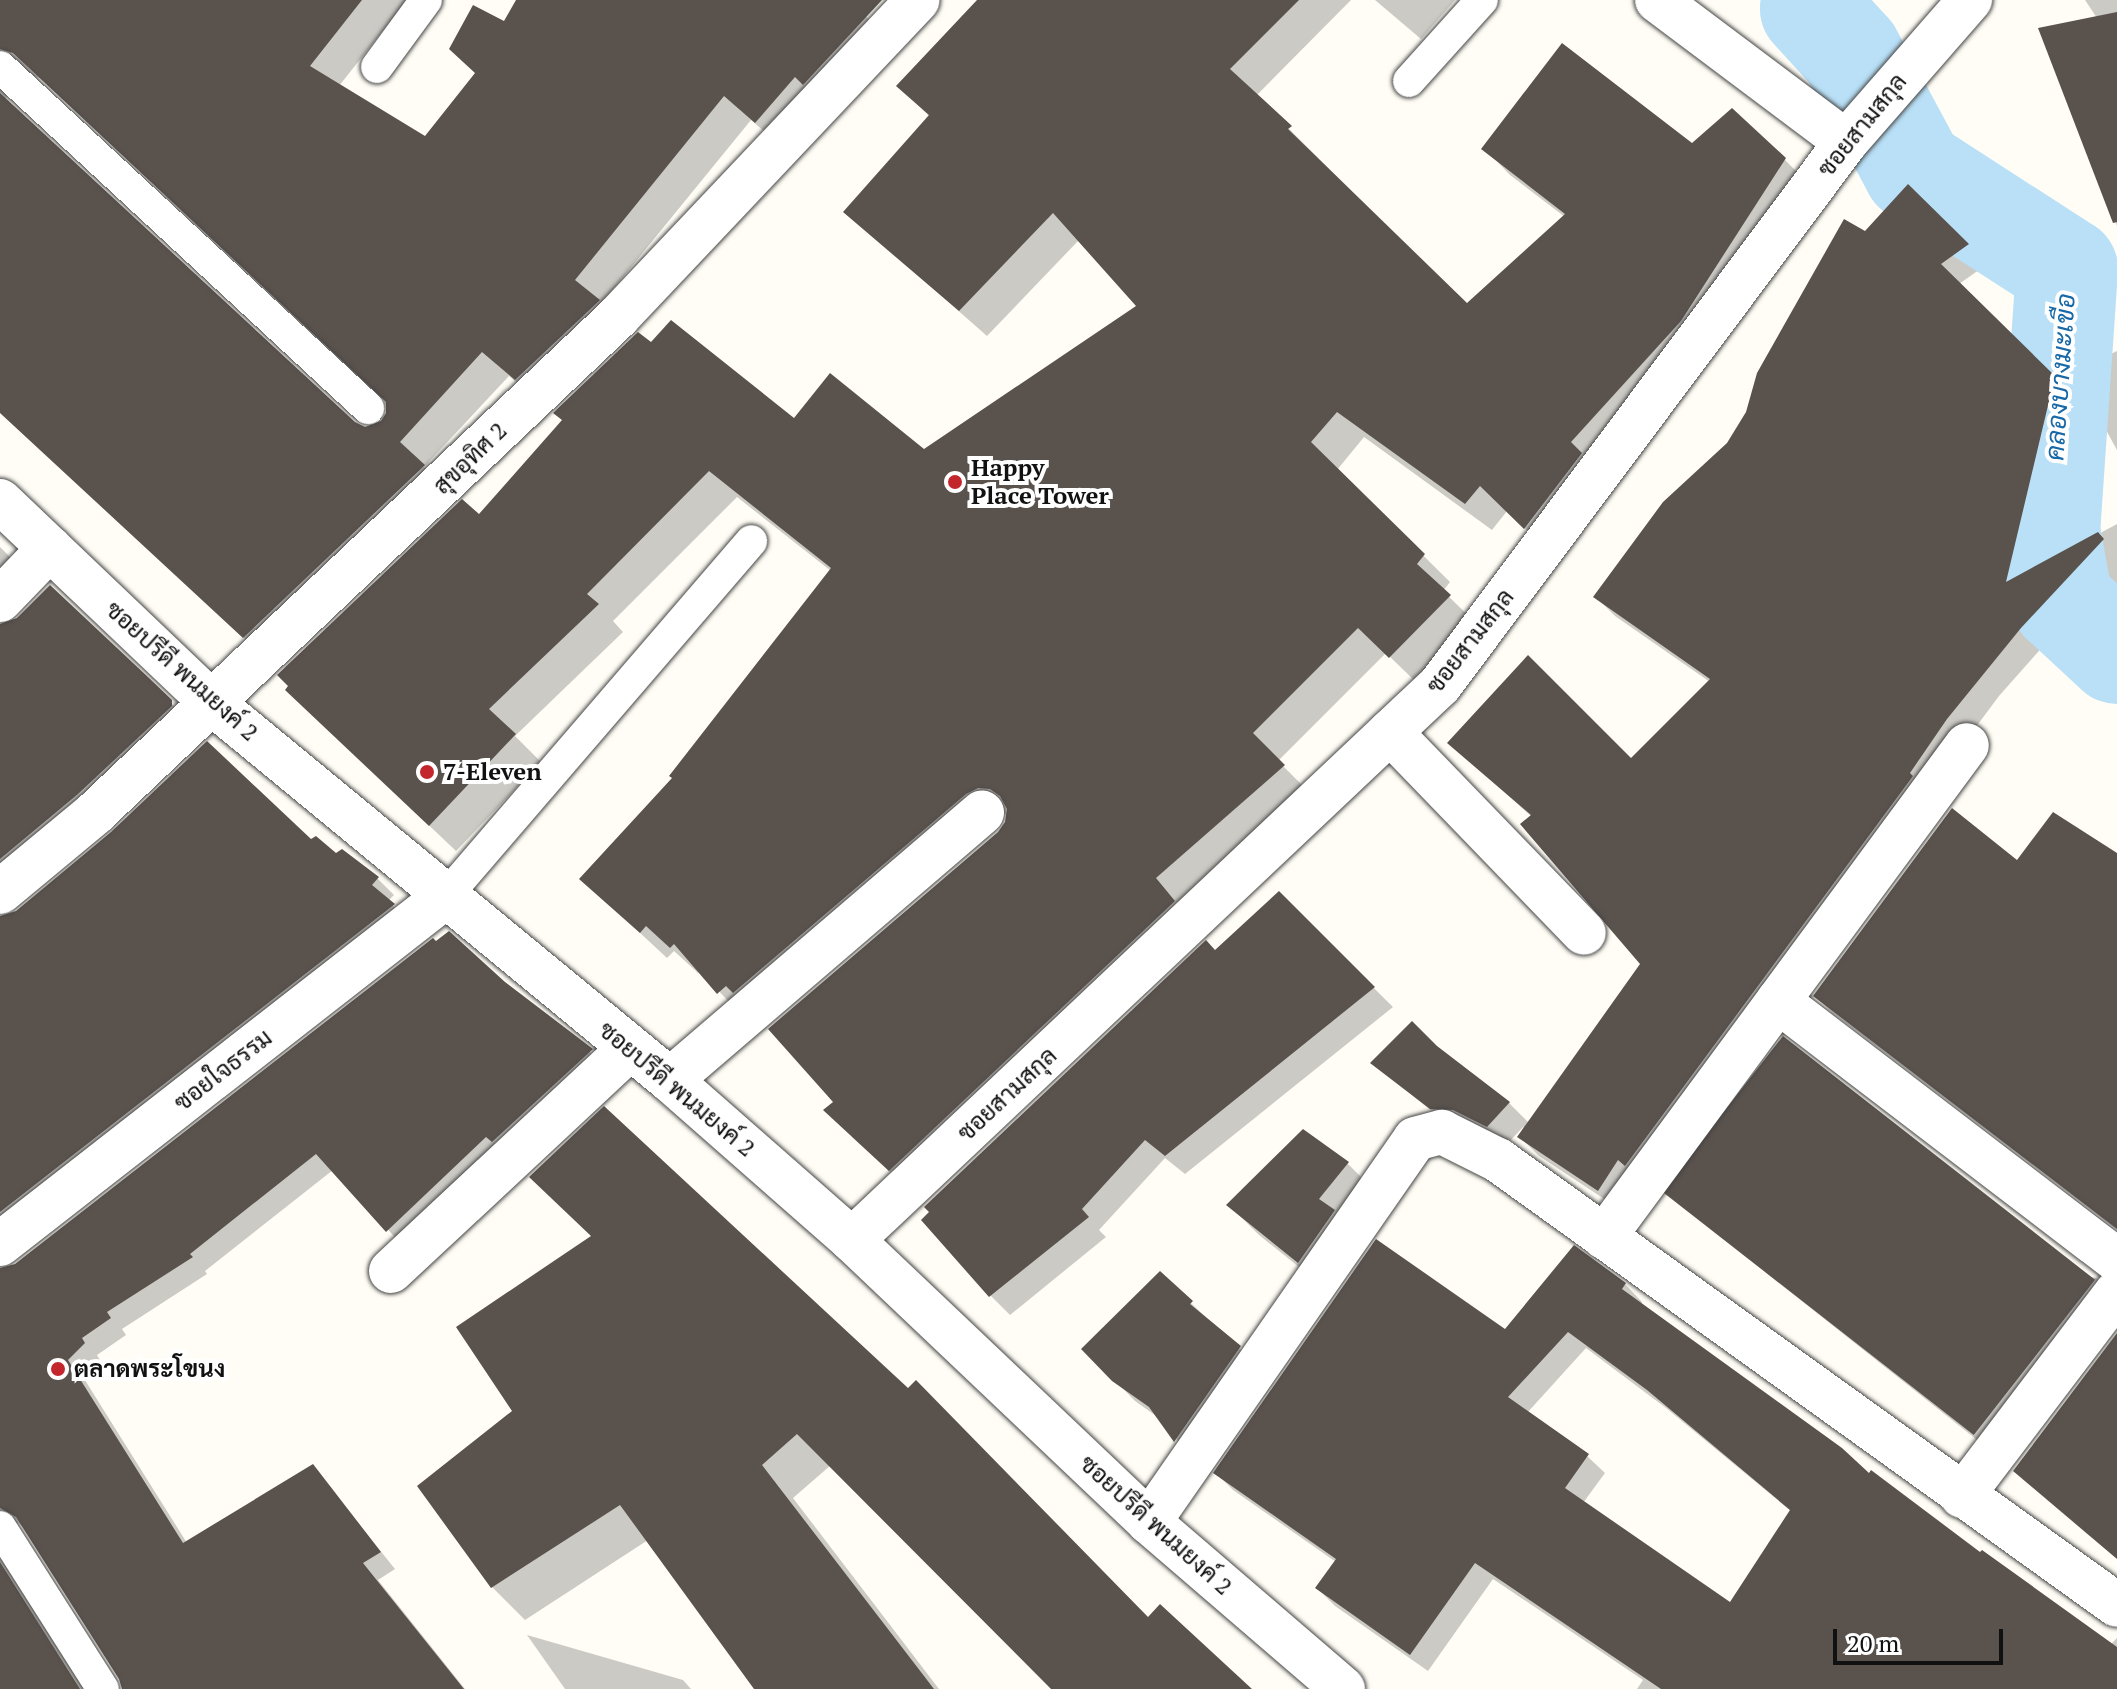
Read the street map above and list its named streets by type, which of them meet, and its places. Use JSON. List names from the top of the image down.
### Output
{
  "streets": {
    "street": [
      "ซอยสามสกุล",
      "สุขอุทิศ 2",
      "ซอยปรีดี พนมยงค์ 2",
      "ซอยใจธรรม"
    ]
  },
  "crossings": [
    ["ซอยสามสกุล", "ซอยปรีดี พนมยงค์ 2"],
    ["สุขอุทิศ 2", "ซอยปรีดี พนมยงค์ 2"],
    ["ซอยปรีดี พนมยงค์ 2", "ซอยใจธรรม"]
  ],
  "water": ["คลองบางมะเขือ"],
  "places": ["Happy Place Tower", "7-Eleven", "ตลาดพระโขนง"],
  "scale_bar": "20 m"
}
